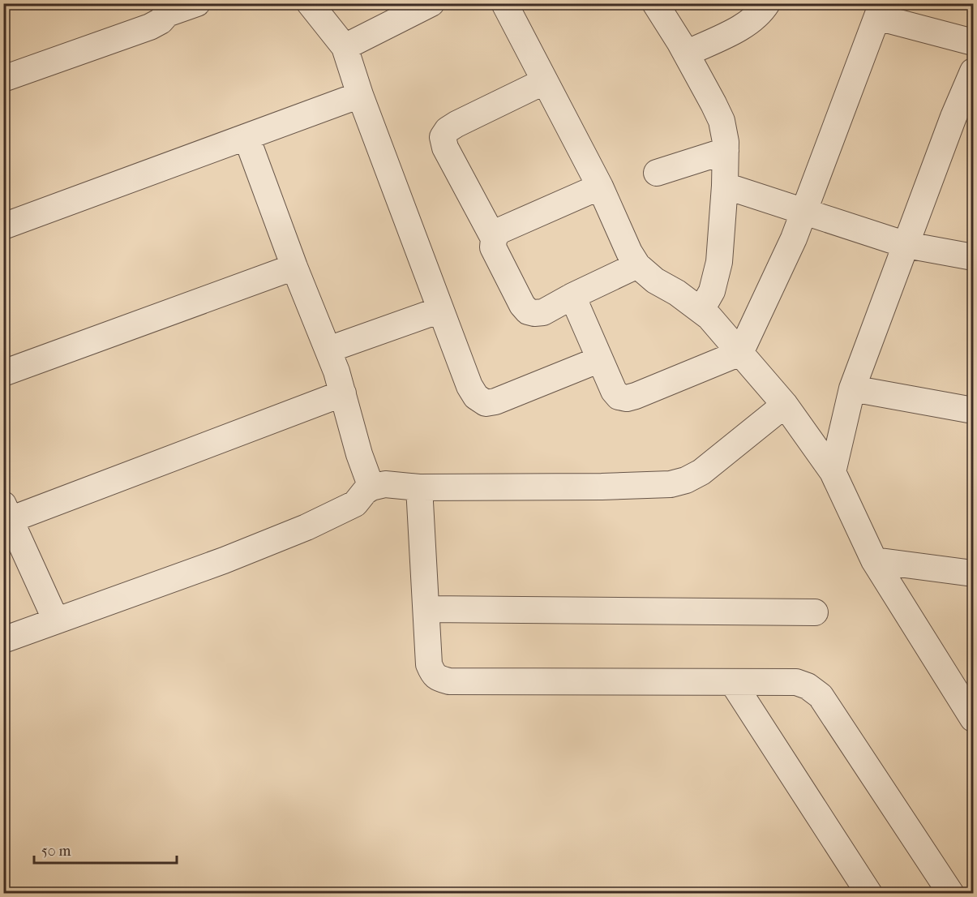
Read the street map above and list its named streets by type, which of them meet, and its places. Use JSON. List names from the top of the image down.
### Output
{
  "scale_bar": "50 m"
}
